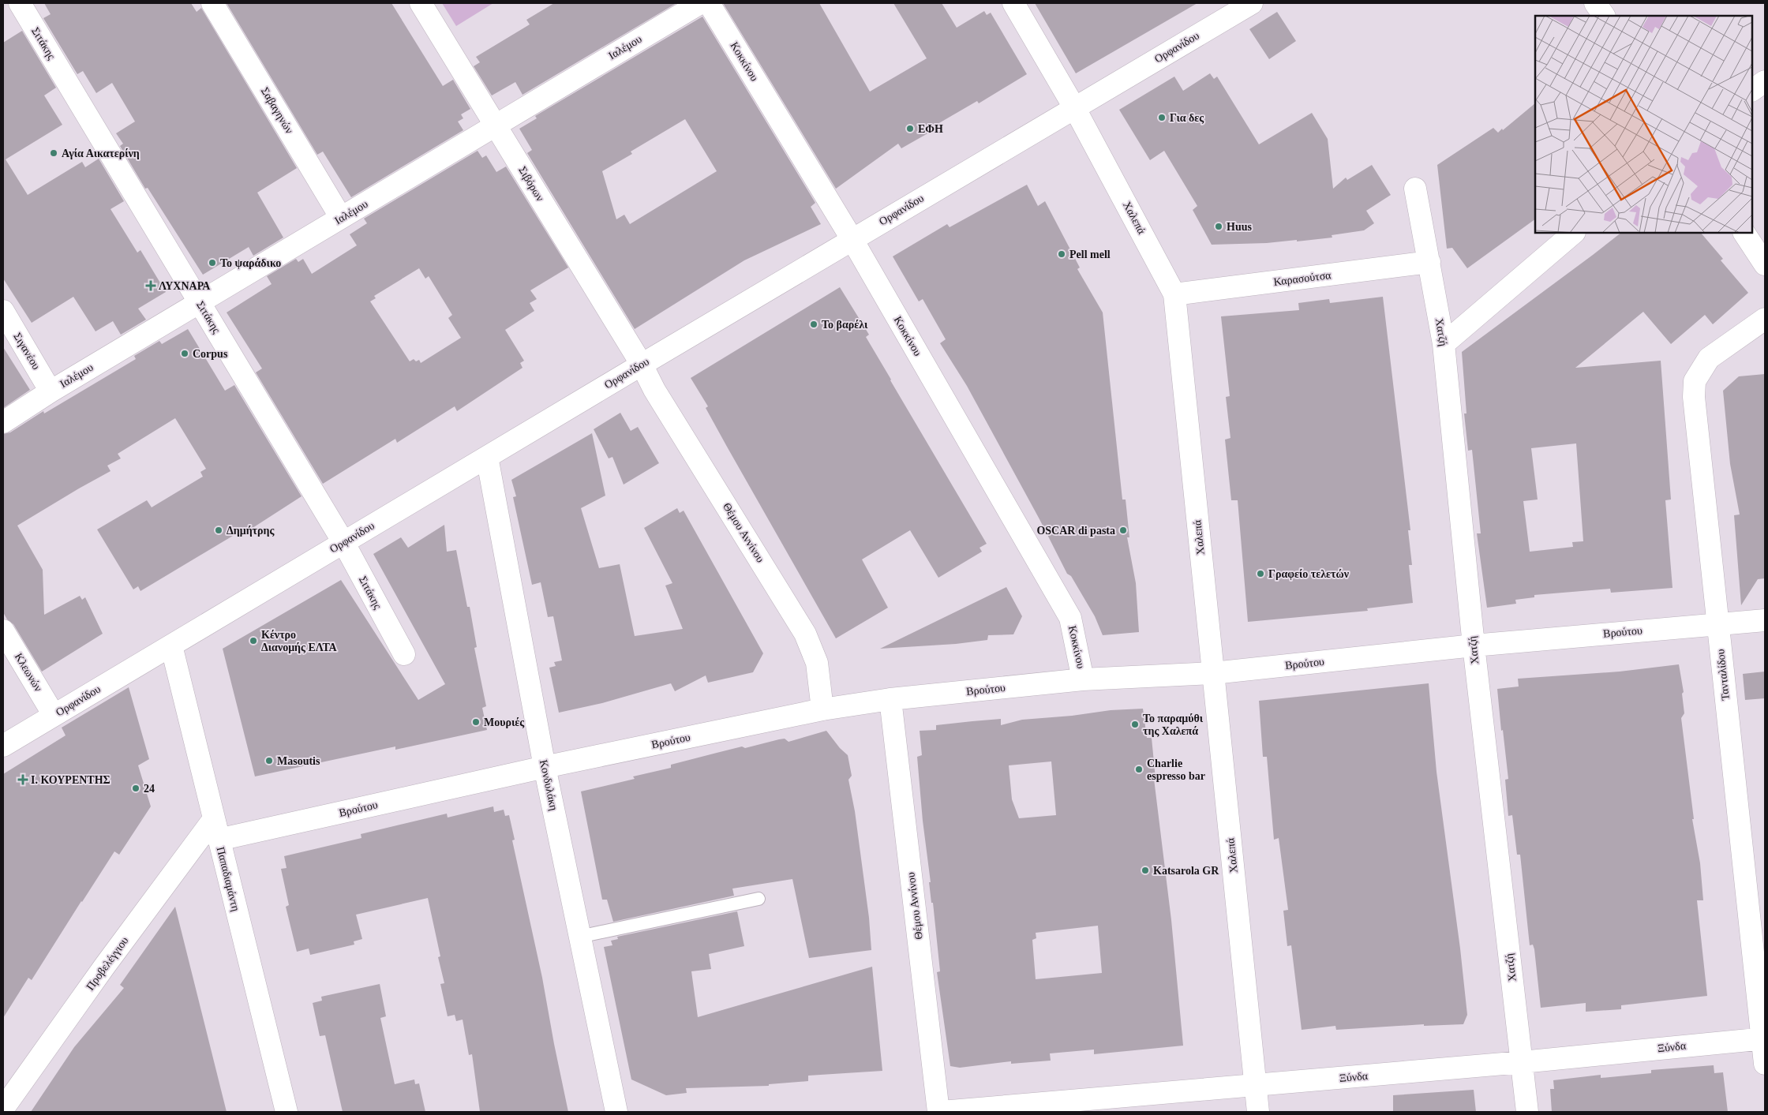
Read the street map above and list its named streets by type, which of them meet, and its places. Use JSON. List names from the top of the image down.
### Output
{
  "streets": {
    "street": [
      "Σιτάκης",
      "Ιαλέμου",
      "Ορφανίδου",
      "Κοκκίνου",
      "Σαβαγηνών",
      "Σιβόρων",
      "Χαλεπά",
      "Καρασούτσα",
      "Χατζή",
      "Σιγανέου",
      "Θέμου Αννίνου",
      "Βρούτου",
      "Κλεωνών",
      "Τανταλίδου",
      "Κονδυλάκη",
      "Παπαδιαμάντη",
      "Προβελέγγιου",
      "Ξύνδα"
    ]
  },
  "crossings": [
    ["Σιτάκης", "Ιαλέμου"],
    ["Σιτάκης", "Ορφανίδου"],
    ["Ιαλέμου", "Σαβαγηνών"],
    ["Ιαλέμου", "Σιβόρων"],
    ["Ιαλέμου", "Σιγανέου"],
    ["Ορφανίδου", "Κοκκίνου"],
    ["Ορφανίδου", "Σιβόρων"],
    ["Ορφανίδου", "Χαλεπά"],
    ["Ορφανίδου", "Θέμου Αννίνου"],
    ["Ορφανίδου", "Κλεωνών"],
    ["Ορφανίδου", "Κονδυλάκη"],
    ["Ορφανίδου", "Παπαδιαμάντη"],
    ["Κοκκίνου", "Βρούτου"],
    ["Σιβόρων", "Θέμου Αννίνου"],
    ["Χαλεπά", "Καρασούτσα"],
    ["Χαλεπά", "Βρούτου"],
    ["Χαλεπά", "Ξύνδα"],
    ["Καρασούτσα", "Χατζή"],
    ["Χατζή", "Βρούτου"],
    ["Χατζή", "Ξύνδα"],
    ["Θέμου Αννίνου", "Βρούτου"],
    ["Θέμου Αννίνου", "Ξύνδα"],
    ["Βρούτου", "Τανταλίδου"],
    ["Βρούτου", "Κονδυλάκη"],
    ["Βρούτου", "Παπαδιαμάντη"],
    ["Βρούτου", "Προβελέγγιου"],
    ["Τανταλίδου", "Ξύνδα"],
    ["Παπαδιαμάντη", "Προβελέγγιου"]
  ],
  "places": {
    "other": [
      "Για δες",
      "ΕΦΗ",
      "Αγία Αικατερίνη",
      "Huus",
      "Pell mell",
      "Το ψαράδικο",
      "Το βαρέλι",
      "Corpus",
      "Δημήτρης",
      "OSCAR di pasta",
      "Γραφείο τελετών",
      "Κέντρο Διανομής ΕΛΤΑ",
      "Μουριές",
      "Το παραμύθι της Χαλεπά",
      "Masoutis",
      "Charlie espresso bar",
      "24",
      "Katsarola GR"
    ],
    "health": ["ΛΥΧΝΑΡΑ", "Ι. ΚΟΥΡΕΝΤΗΣ"]
  }
}
